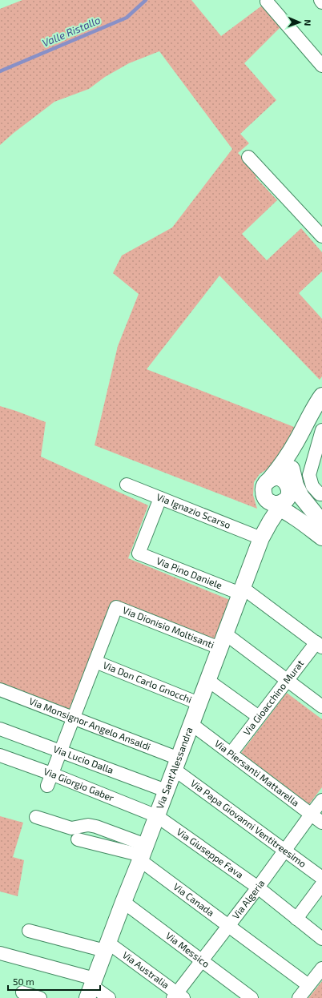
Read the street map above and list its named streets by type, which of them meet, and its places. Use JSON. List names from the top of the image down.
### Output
{
  "streets": {
    "street": [
      "Via Ignazio Scarso",
      "Via Pino Daniele",
      "Via Dionisio Moltisanti",
      "Via Don Carlo Gnocchi",
      "Via Gioacchino Murat",
      "Via Monsignor Angelo Ansaldi",
      "Via Lucio Dalla",
      "Via Sant'Alessandra",
      "Via Piersanti Mattarella",
      "Via Giorgio Gaber",
      "Via Papa Giovanni Ventitreesimo",
      "Via Giuseppe Fava",
      "Via Algeria",
      "Via Canada",
      "Via Messico",
      "Via Australia"
    ]
  },
  "crossings": [
    ["Via Ignazio Scarso", "Via Pino Daniele"],
    ["Via Ignazio Scarso", "Via Sant'Alessandra"],
    ["Via Pino Daniele", "Via Gioacchino Murat"],
    ["Via Pino Daniele", "Via Sant'Alessandra"],
    ["Via Dionisio Moltisanti", "Via Don Carlo Gnocchi"],
    ["Via Dionisio Moltisanti", "Via Sant'Alessandra"],
    ["Via Don Carlo Gnocchi", "Via Sant'Alessandra"],
    ["Via Gioacchino Murat", "Via Piersanti Mattarella"],
    ["Via Monsignor Angelo Ansaldi", "Via Sant'Alessandra"],
    ["Via Monsignor Angelo Ansaldi", "Via Papa Giovanni Ventitreesimo"],
    ["Via Lucio Dalla", "Via Sant'Alessandra"],
    ["Via Sant'Alessandra", "Via Piersanti Mattarella"],
    ["Via Sant'Alessandra", "Via Giorgio Gaber"],
    ["Via Sant'Alessandra", "Via Papa Giovanni Ventitreesimo"],
    ["Via Sant'Alessandra", "Via Giuseppe Fava"],
    ["Via Sant'Alessandra", "Via Canada"],
    ["Via Sant'Alessandra", "Via Messico"],
    ["Via Sant'Alessandra", "Via Australia"],
    ["Via Piersanti Mattarella", "Via Algeria"],
    ["Via Giorgio Gaber", "Via Giuseppe Fava"],
    ["Via Papa Giovanni Ventitreesimo", "Via Algeria"],
    ["Via Giuseppe Fava", "Via Algeria"],
    ["Via Algeria", "Via Canada"],
    ["Via Algeria", "Via Messico"],
    ["Via Algeria", "Via Australia"]
  ],
  "water": ["Valle Ristallo"],
  "scale_bar": "50 m",
  "north": "right"
}
